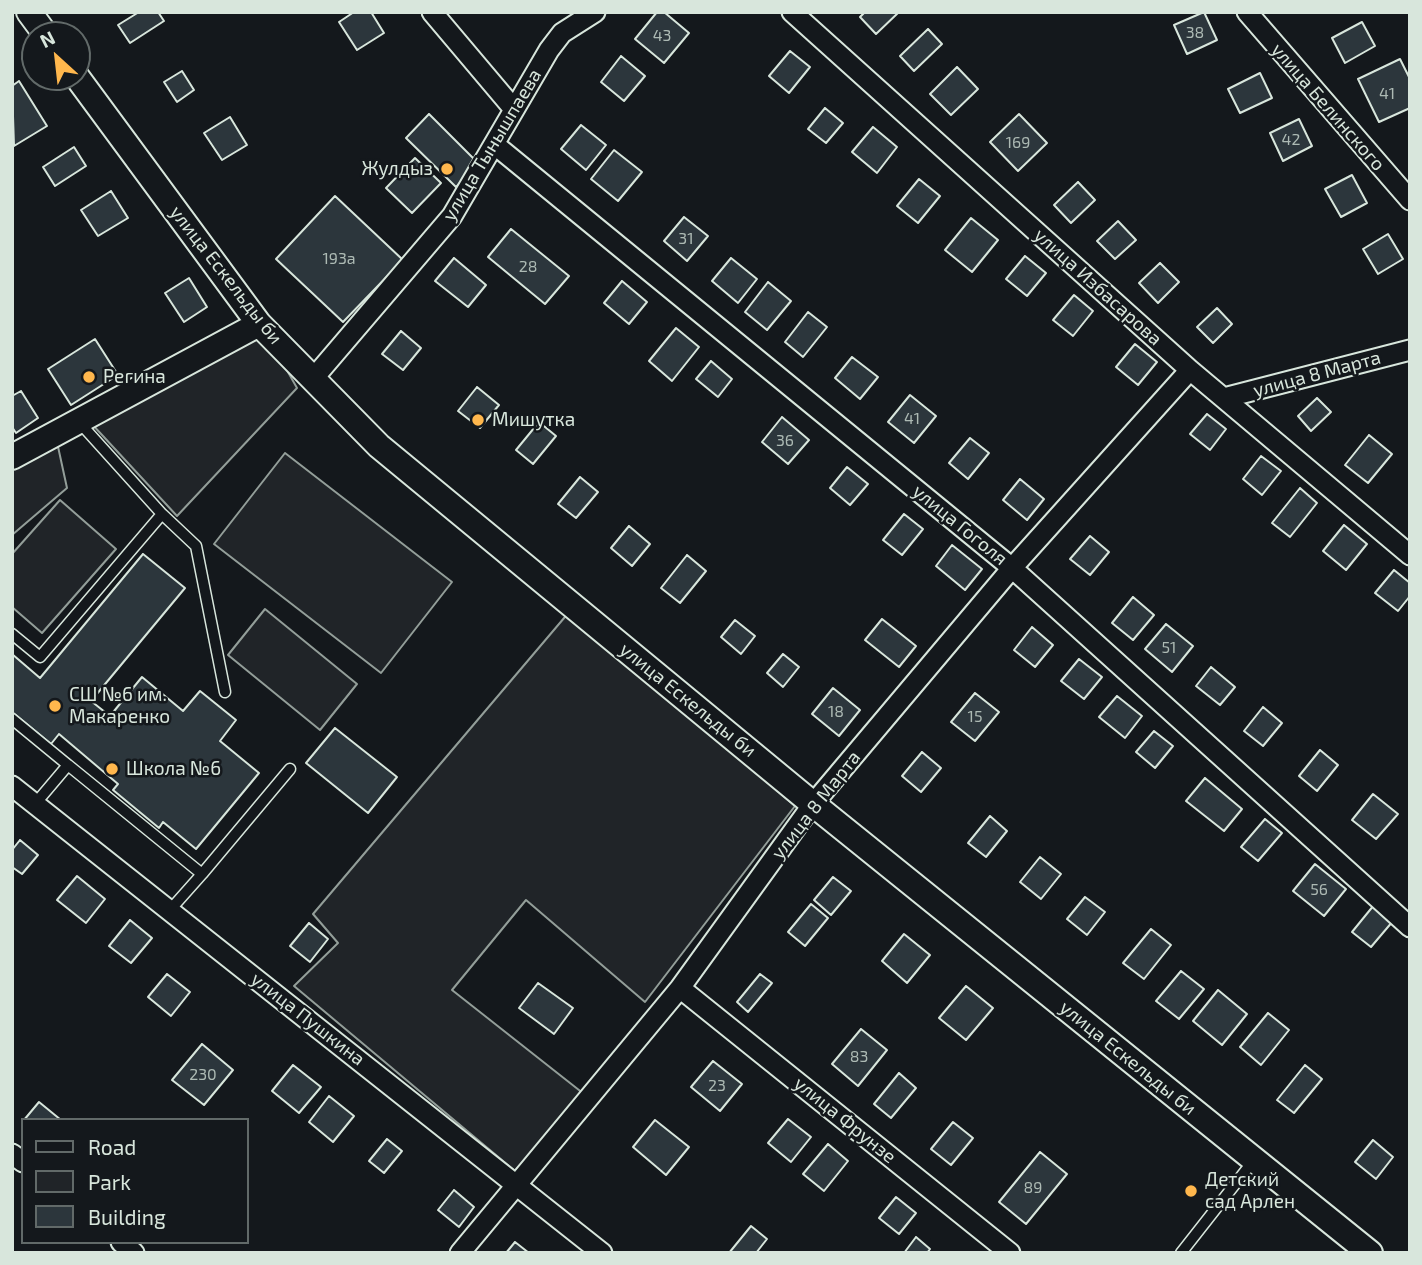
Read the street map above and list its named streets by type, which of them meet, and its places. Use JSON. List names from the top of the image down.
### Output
{
  "streets": {
    "street": [
      "улица Белинского",
      "улица Тынышпаева",
      "улица Ескельды би",
      "улица Избасарова",
      "улица 8 Марта",
      "улица Гоголя",
      "улица Пушкина",
      "улица Фрунзе"
    ]
  },
  "crossings": [
    ["улица Тынышпаева", "улица Ескельды би"],
    ["улица Тынышпаева", "улица Гоголя"],
    ["улица Ескельды би", "улица 8 Марта"],
    ["улица Избасарова", "улица 8 Марта"],
    ["улица 8 Марта", "улица Гоголя"],
    ["улица 8 Марта", "улица Пушкина"],
    ["улица 8 Марта", "улица Фрунзе"]
  ],
  "places": [
    "Жулдыз",
    "Регина",
    "Мишутка",
    "СШ №6 им. Макаренко",
    "Школа №6",
    "Детский сад Арлен"
  ],
  "house_numbers": [
    "38",
    "43",
    "41",
    "42",
    "169",
    "31",
    "193а",
    "28",
    "41",
    "36",
    "51",
    "18",
    "15",
    "56",
    "83",
    "230",
    "23",
    "89"
  ],
  "legend": ["Road", "Park", "Building"],
  "north": "top left"
}
